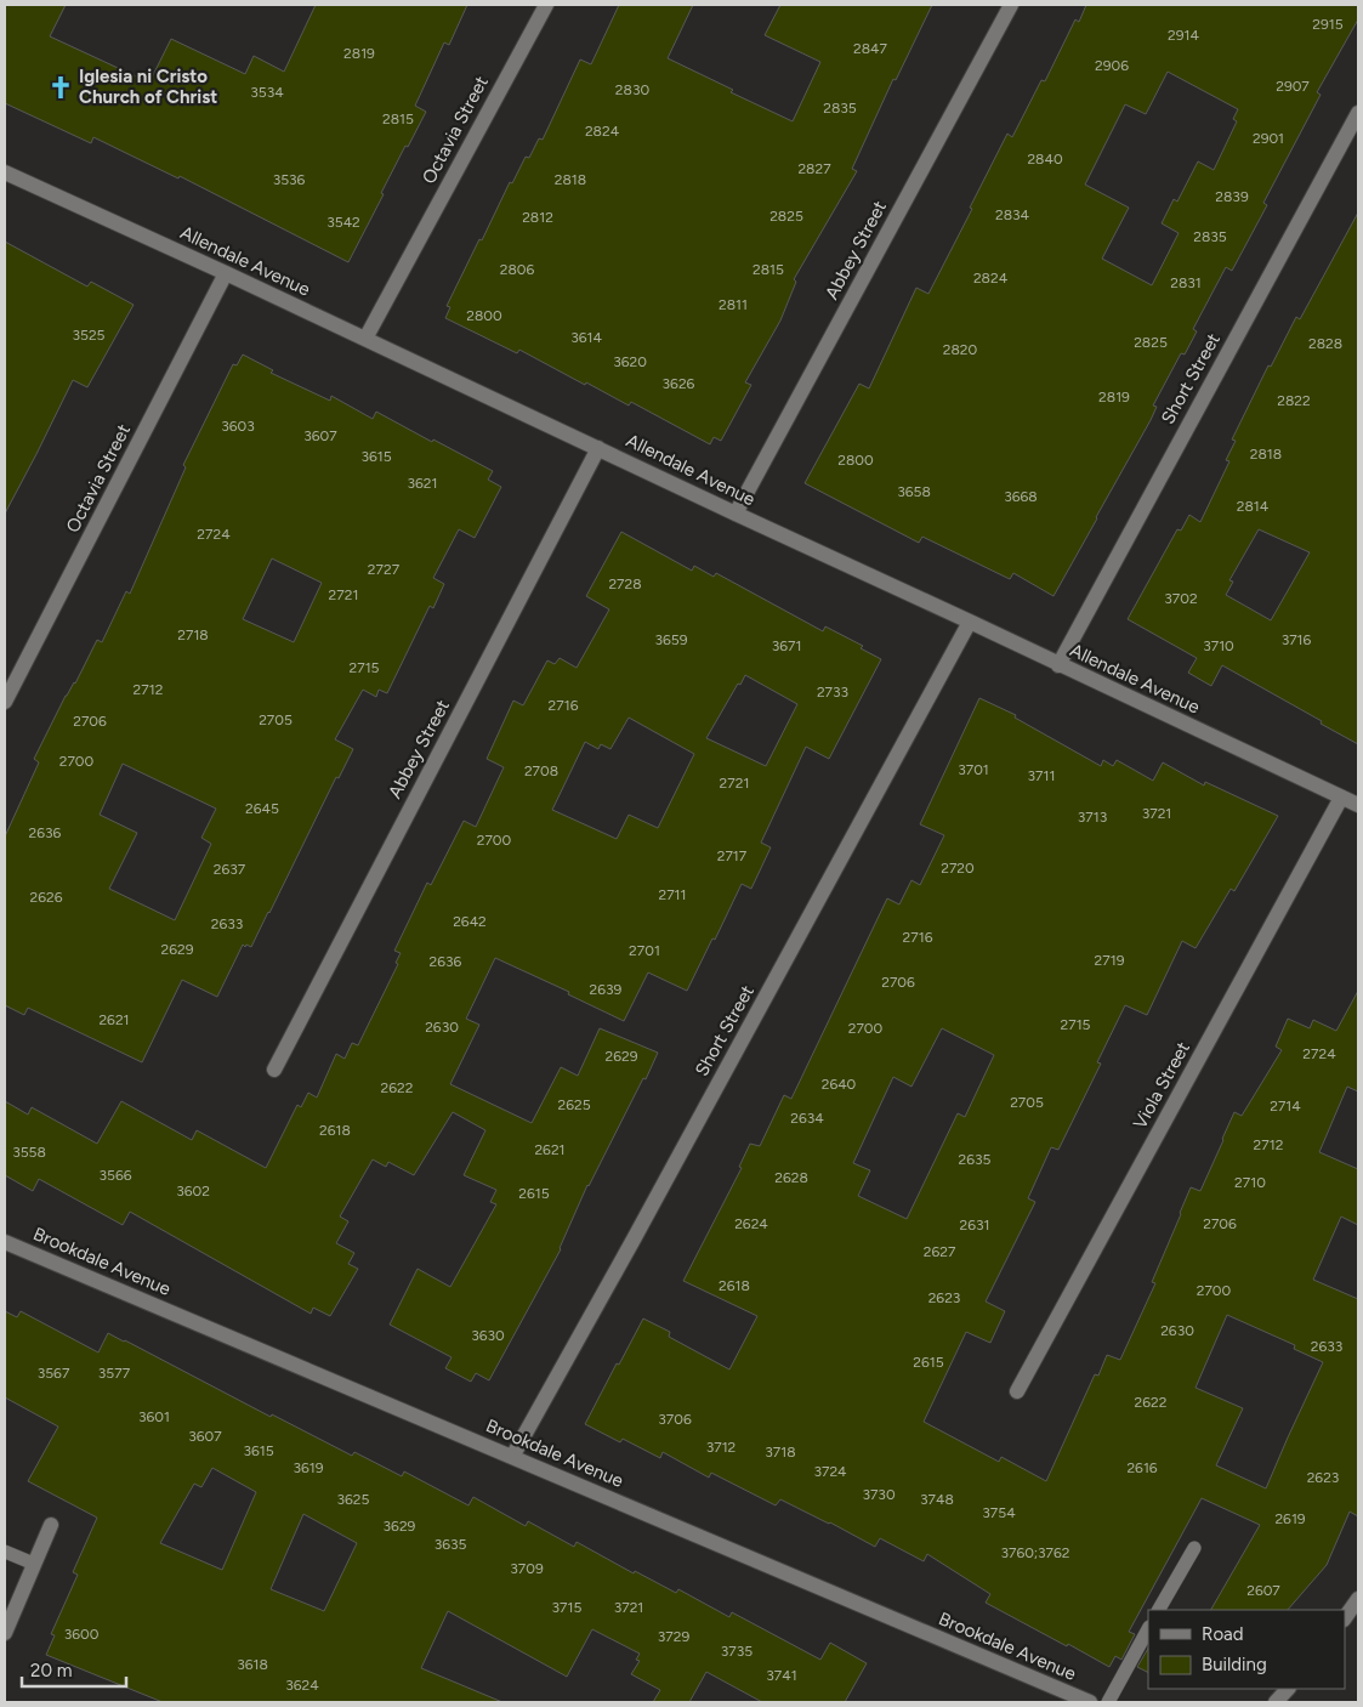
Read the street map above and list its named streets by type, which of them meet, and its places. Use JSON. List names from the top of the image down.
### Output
{
  "streets": {
    "street": [
      "Octavia Street",
      "Abbey Street",
      "Allendale Avenue",
      "Short Street",
      "Viola Street",
      "Brookdale Avenue"
    ]
  },
  "crossings": [
    ["Octavia Street", "Allendale Avenue"],
    ["Abbey Street", "Allendale Avenue"],
    ["Allendale Avenue", "Short Street"],
    ["Allendale Avenue", "Viola Street"],
    ["Short Street", "Brookdale Avenue"]
  ],
  "places": {
    "church": ["Iglesia ni Cristo Church of Christ"]
  },
  "house_numbers": [
    "2915",
    "2914",
    "2847",
    "2819",
    "2906",
    "2907",
    "2830",
    "3534",
    "2835",
    "2815",
    "2824",
    "2901",
    "2840",
    "2827",
    "3536",
    "2818",
    "2839",
    "2834",
    "2825",
    "2812",
    "3542",
    "2835",
    "2806",
    "2815",
    "2824",
    "2831",
    "2811",
    "2800",
    "3525",
    "3614",
    "2825",
    "2828",
    "2820",
    "3620",
    "3626",
    "2819",
    "2822",
    "3603",
    "3607",
    "2818",
    "3615",
    "2800",
    "3621",
    "3658",
    "3668",
    "2814",
    "2724",
    "2727",
    "2728",
    "2721",
    "3702",
    "2718",
    "3659",
    "3716",
    "3671",
    "3710",
    "2715",
    "2712",
    "2733",
    "2716",
    "2705",
    "2706",
    "2700",
    "3701",
    "2708",
    "3711",
    "2721",
    "2645",
    "3721",
    "3713",
    "2636",
    "2700",
    "2717",
    "2720",
    "2637",
    "2711",
    "2626",
    "2642",
    "2633",
    "2716",
    "2629",
    "2701",
    "2719",
    "2636",
    "2706",
    "2639",
    "2621",
    "2715",
    "2630",
    "2700",
    "2724",
    "2629",
    "2640",
    "2622",
    "2705",
    "2625",
    "2714",
    "2634",
    "2618",
    "2712",
    "2621",
    "3558",
    "2635",
    "3566",
    "2628",
    "2710",
    "3602",
    "2615",
    "2624",
    "2706",
    "2631",
    "2627",
    "2618",
    "2700",
    "2623",
    "2630",
    "3630",
    "2633",
    "2615",
    "3567",
    "3577",
    "2622",
    "3601",
    "3706",
    "3607",
    "3712",
    "3615",
    "3718",
    "3619",
    "2616",
    "3724",
    "2623",
    "3730",
    "3625",
    "3748",
    "3754",
    "2619",
    "3629",
    "3635",
    "3760;3762",
    "3709",
    "2607",
    "3715",
    "3721",
    "3600",
    "3729",
    "3735",
    "3618",
    "3741",
    "3624"
  ],
  "legend": ["Road", "Building"],
  "scale_bar": "20 m"
}
